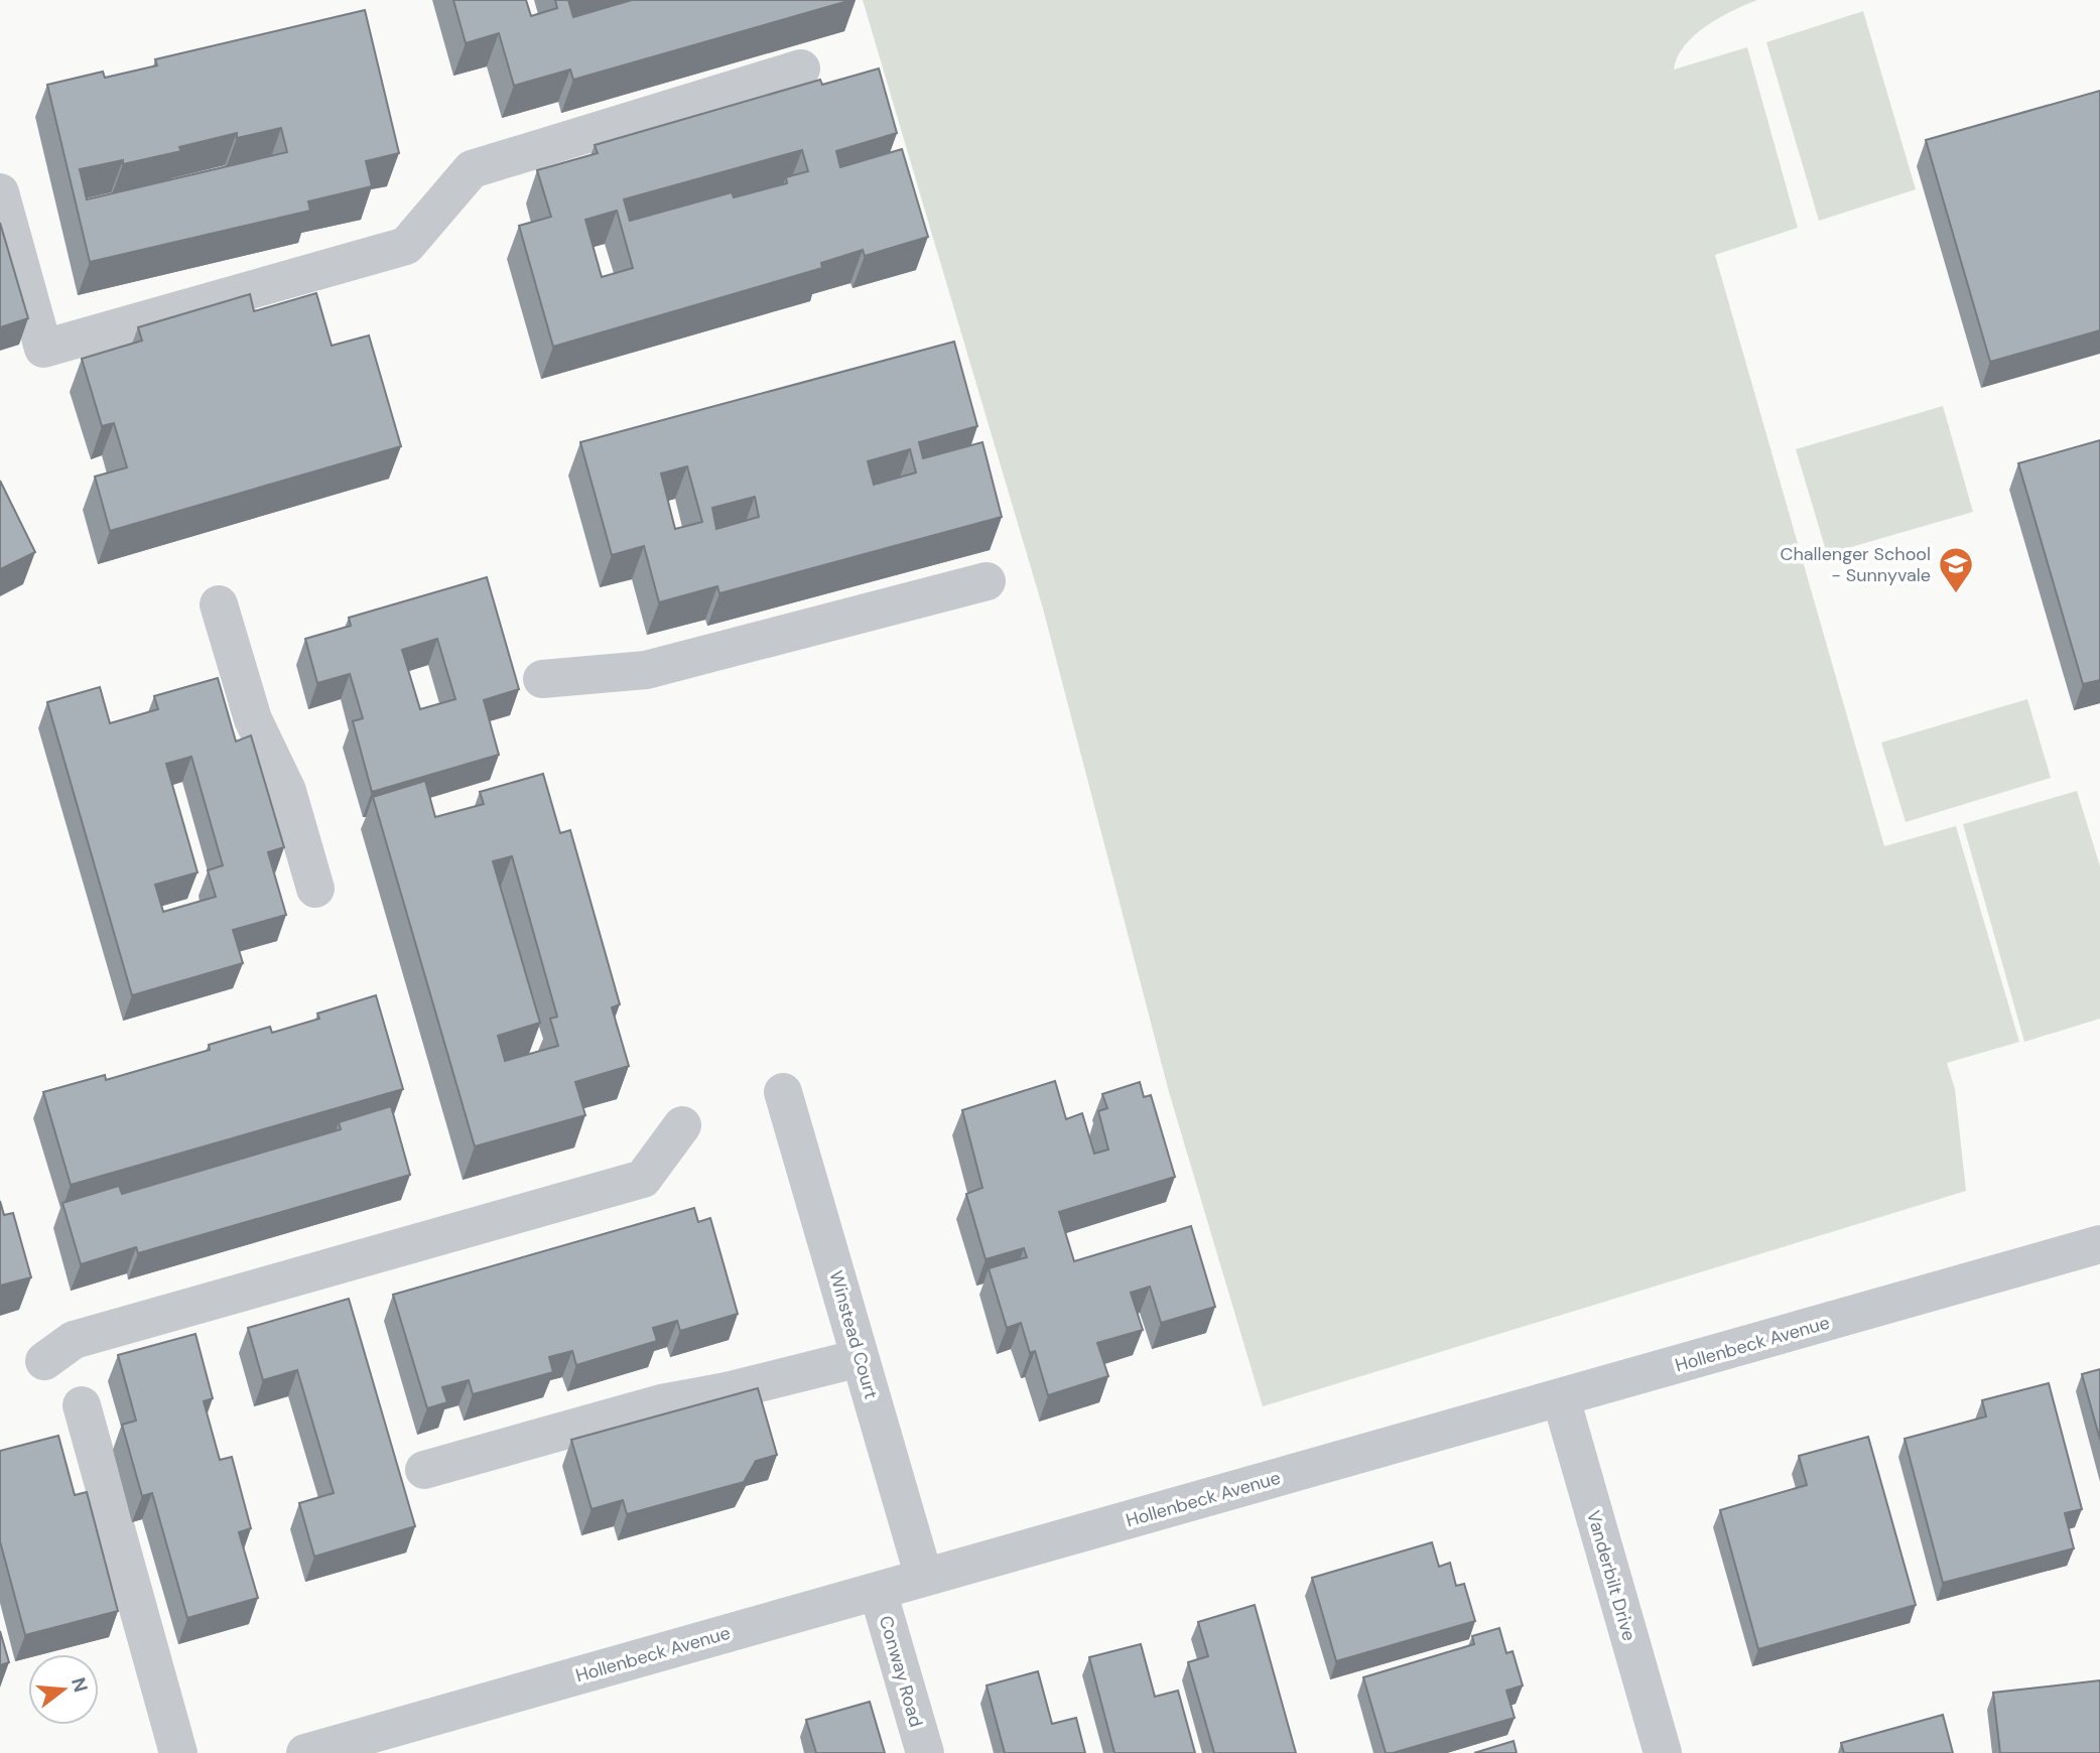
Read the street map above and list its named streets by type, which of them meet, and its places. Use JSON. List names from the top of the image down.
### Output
{
  "streets": {
    "street": [
      "Winstead Court",
      "Hollenbeck Avenue",
      "Vanderbilt Drive",
      "Conway Road"
    ]
  },
  "crossings": [
    ["Winstead Court", "Hollenbeck Avenue"],
    ["Hollenbeck Avenue", "Vanderbilt Drive"],
    ["Hollenbeck Avenue", "Conway Road"]
  ],
  "places": {
    "school or university": ["Challenger School - Sunnyvale"]
  },
  "north": "right"
}
